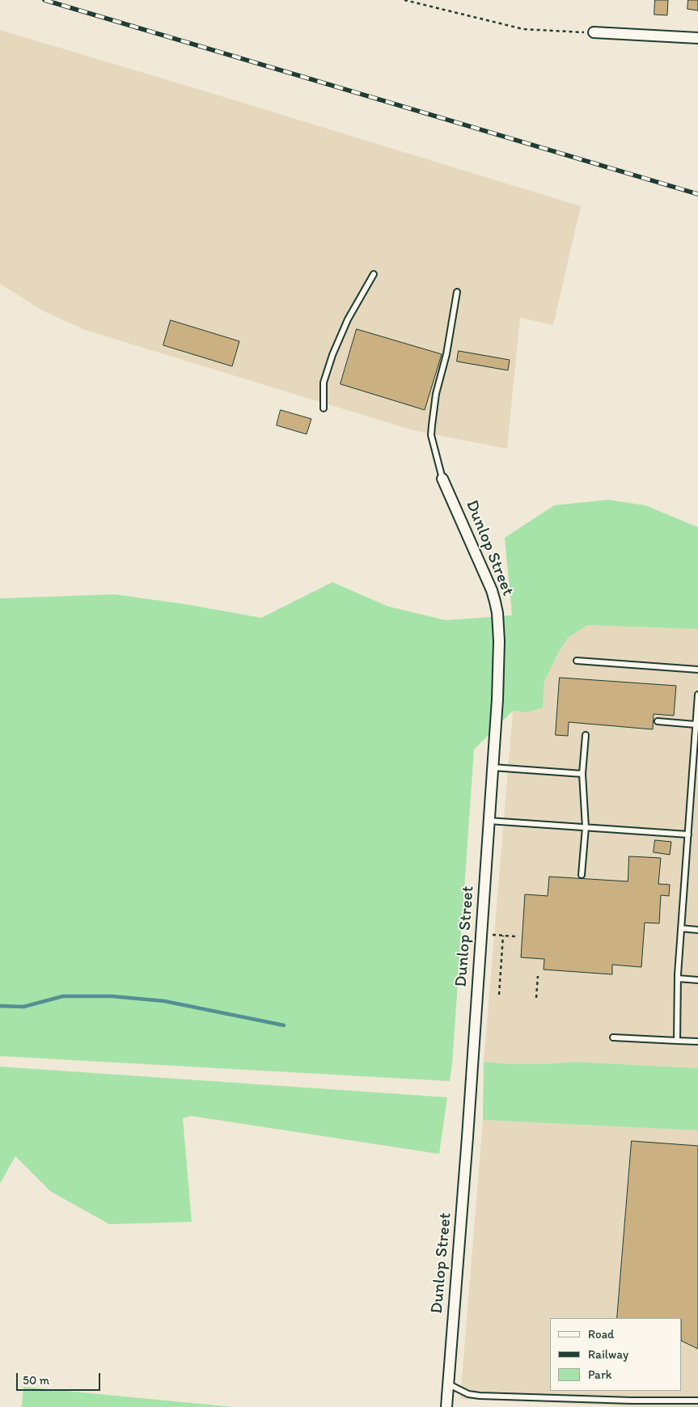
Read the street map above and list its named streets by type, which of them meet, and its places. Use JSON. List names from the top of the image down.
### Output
{
  "streets": {
    "street": ["Dunlop Street"]
  },
  "legend": ["Road", "Railway", "Park"],
  "scale_bar": "50 m"
}
